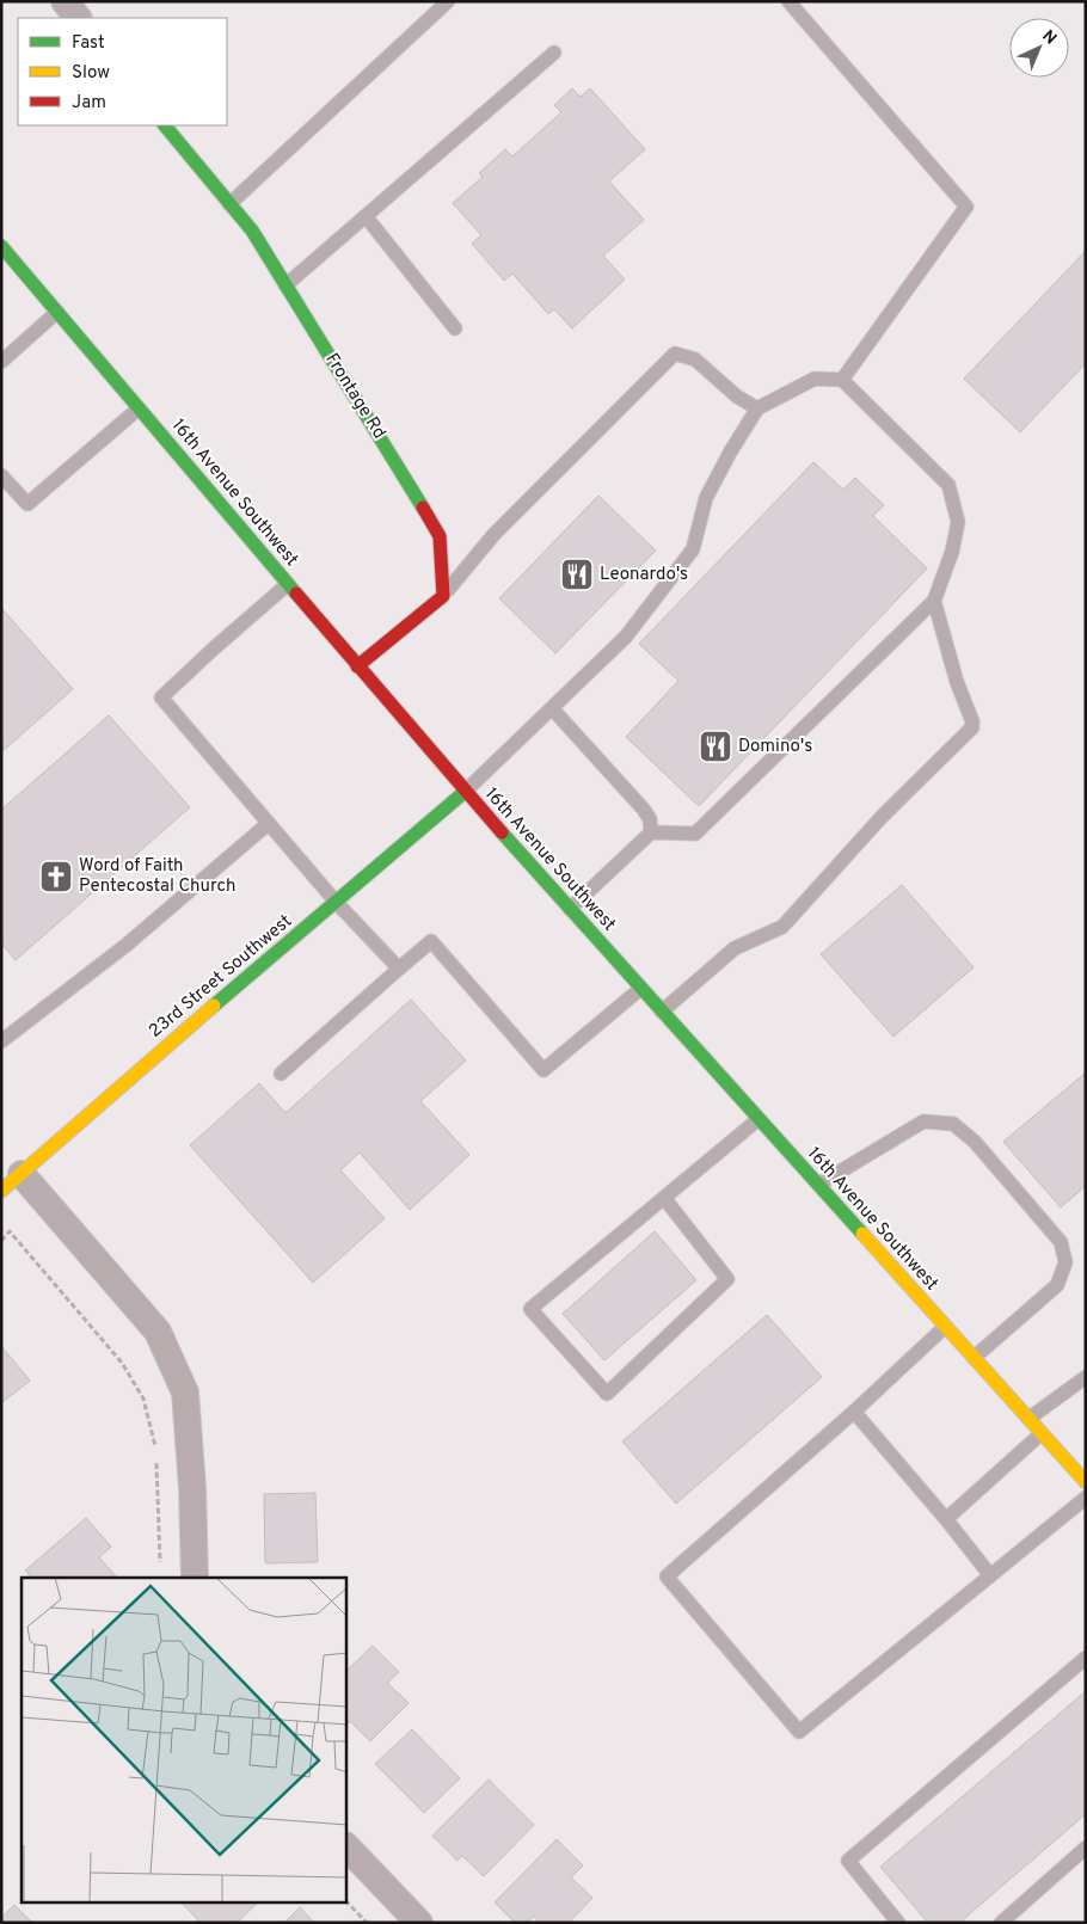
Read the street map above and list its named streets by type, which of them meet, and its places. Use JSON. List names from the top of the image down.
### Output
{
  "streets": {
    "main road": ["Frontage Rd", "16th Avenue Southwest", "23rd Street Southwest"]
  },
  "crossings": [
    ["16th Avenue Southwest", "23rd Street Southwest"]
  ],
  "places": {
    "restaurant": ["Leonardo's", "Domino's"],
    "church": ["Word of Faith Pentecostal Church"]
  },
  "legend": ["Fast", "Slow", "Jam"],
  "north": "top right"
}
